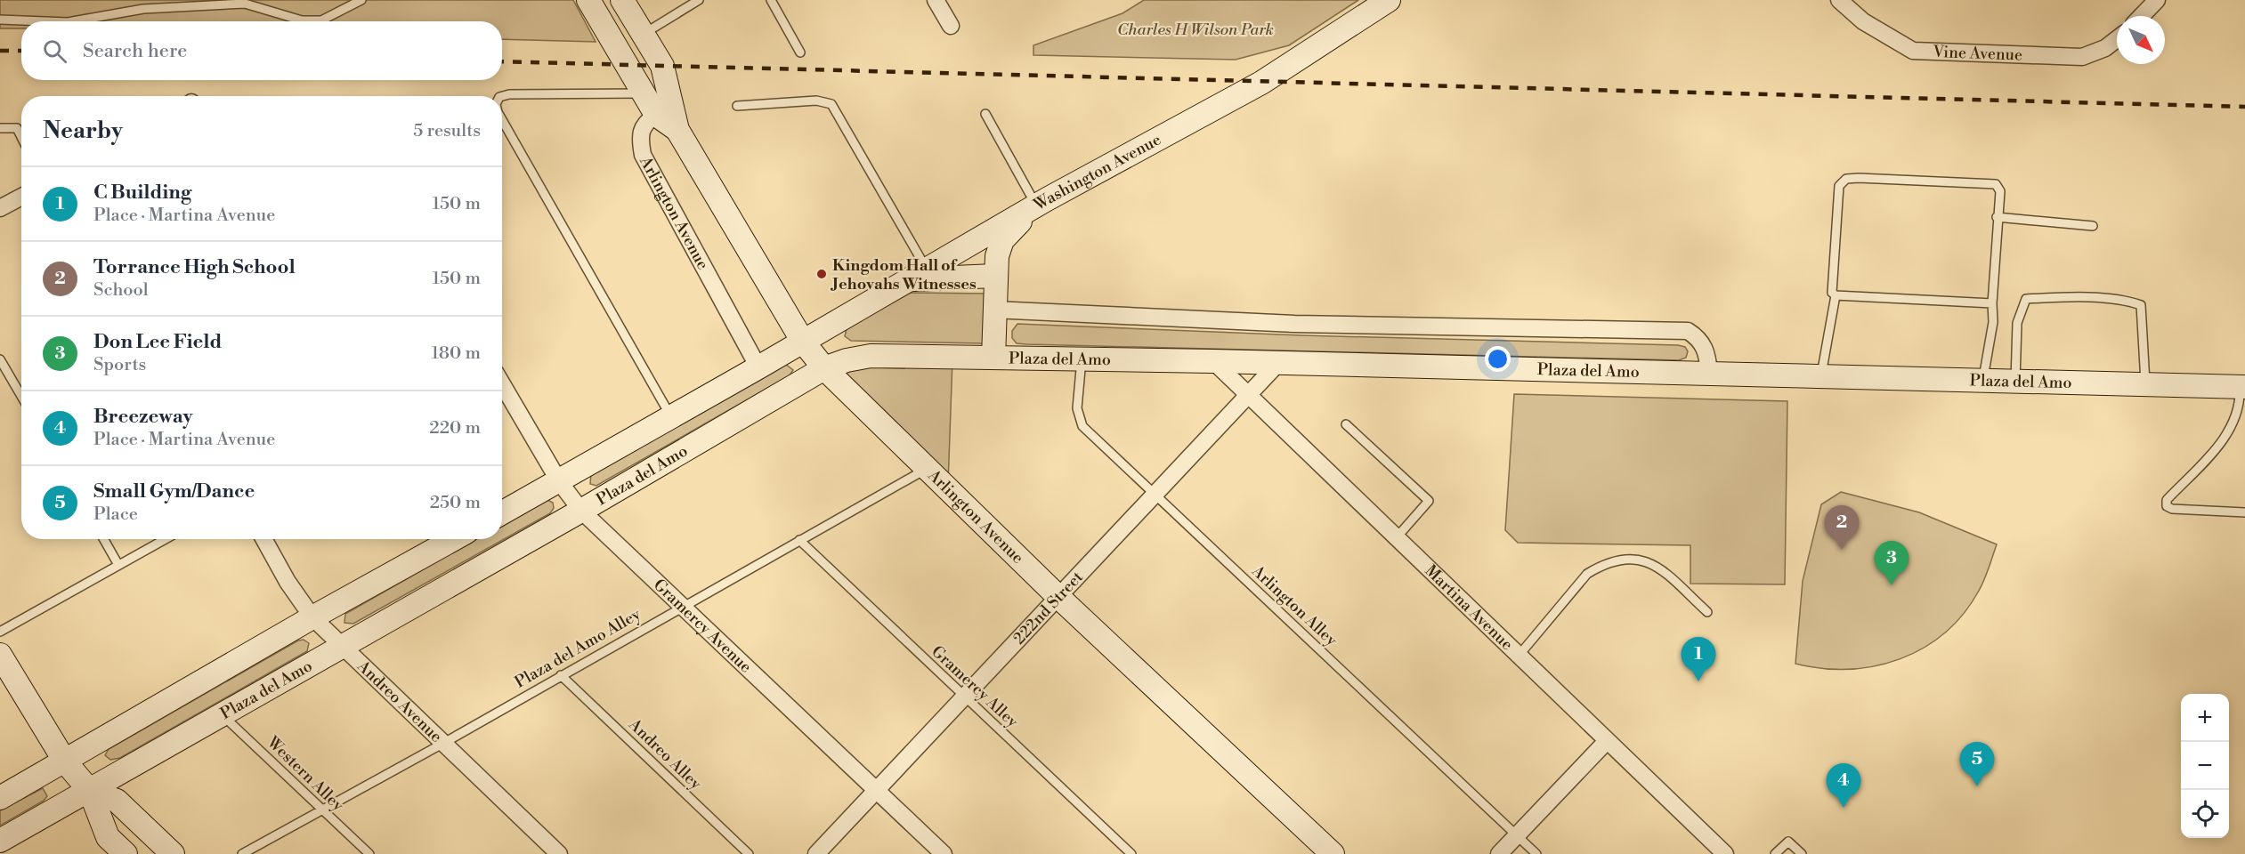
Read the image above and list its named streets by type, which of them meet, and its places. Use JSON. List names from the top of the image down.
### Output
{
  "streets": {
    "main road": ["Washington Avenue", "Arlington Avenue", "Plaza del Amo"],
    "street": [
      "Vine Avenue",
      "222nd Street",
      "Martina Avenue",
      "Gramercy Avenue",
      "Andreo Avenue"
    ],
    "lane": [
      "Arlington Alley",
      "Plaza del Amo Alley",
      "Gramercy Alley",
      "Andreo Alley",
      "Western Alley"
    ]
  },
  "crossings": [
    ["Washington Avenue", "Arlington Avenue"],
    ["Arlington Avenue", "Plaza del Amo"],
    ["Arlington Avenue", "222nd Street"],
    ["Arlington Avenue", "Plaza del Amo Alley"],
    ["Plaza del Amo", "Arlington Alley"],
    ["Plaza del Amo", "222nd Street"],
    ["Plaza del Amo", "Martina Avenue"],
    ["Plaza del Amo", "Gramercy Avenue"],
    ["Plaza del Amo", "Andreo Avenue"],
    ["Plaza del Amo", "Western Alley"],
    ["Arlington Alley", "222nd Street"],
    ["222nd Street", "Martina Avenue"],
    ["222nd Street", "Gramercy Avenue"],
    ["222nd Street", "Gramercy Alley"],
    ["Gramercy Avenue", "Plaza del Amo Alley"],
    ["Plaza del Amo Alley", "Gramercy Alley"],
    ["Plaza del Amo Alley", "Andreo Avenue"],
    ["Plaza del Amo Alley", "Andreo Alley"],
    ["Plaza del Amo Alley", "Western Alley"]
  ],
  "parks": ["Charles H Wilson Park"],
  "places": ["Kingdom Hall of Jehovahs Witnesses"],
  "north": "bottom right",
  "page": {
    "search": "Search here",
    "heading": ["Nearby", "5 results"],
    "list": [
      {
        "mark": "1",
        "name": "C Building",
        "note": "Place · Martina Avenue",
        "value": "150 m"
      },
      {
        "mark": "2",
        "name": "Torrance High School",
        "note": "School",
        "value": "150 m"
      },
      {
        "mark": "3",
        "name": "Don Lee Field",
        "note": "Sports",
        "value": "180 m"
      },
      {
        "mark": "4",
        "name": "Breezeway",
        "note": "Place · Martina Avenue",
        "value": "220 m"
      },
      {
        "mark": "5",
        "name": "Small Gym/Dance",
        "note": "Place",
        "value": "250 m"
      }
    ],
    "pins": [
      "2",
      "3",
      "1",
      "5",
      "4"
    ],
    "map_buttons": ["+", "−"]
  }
}
